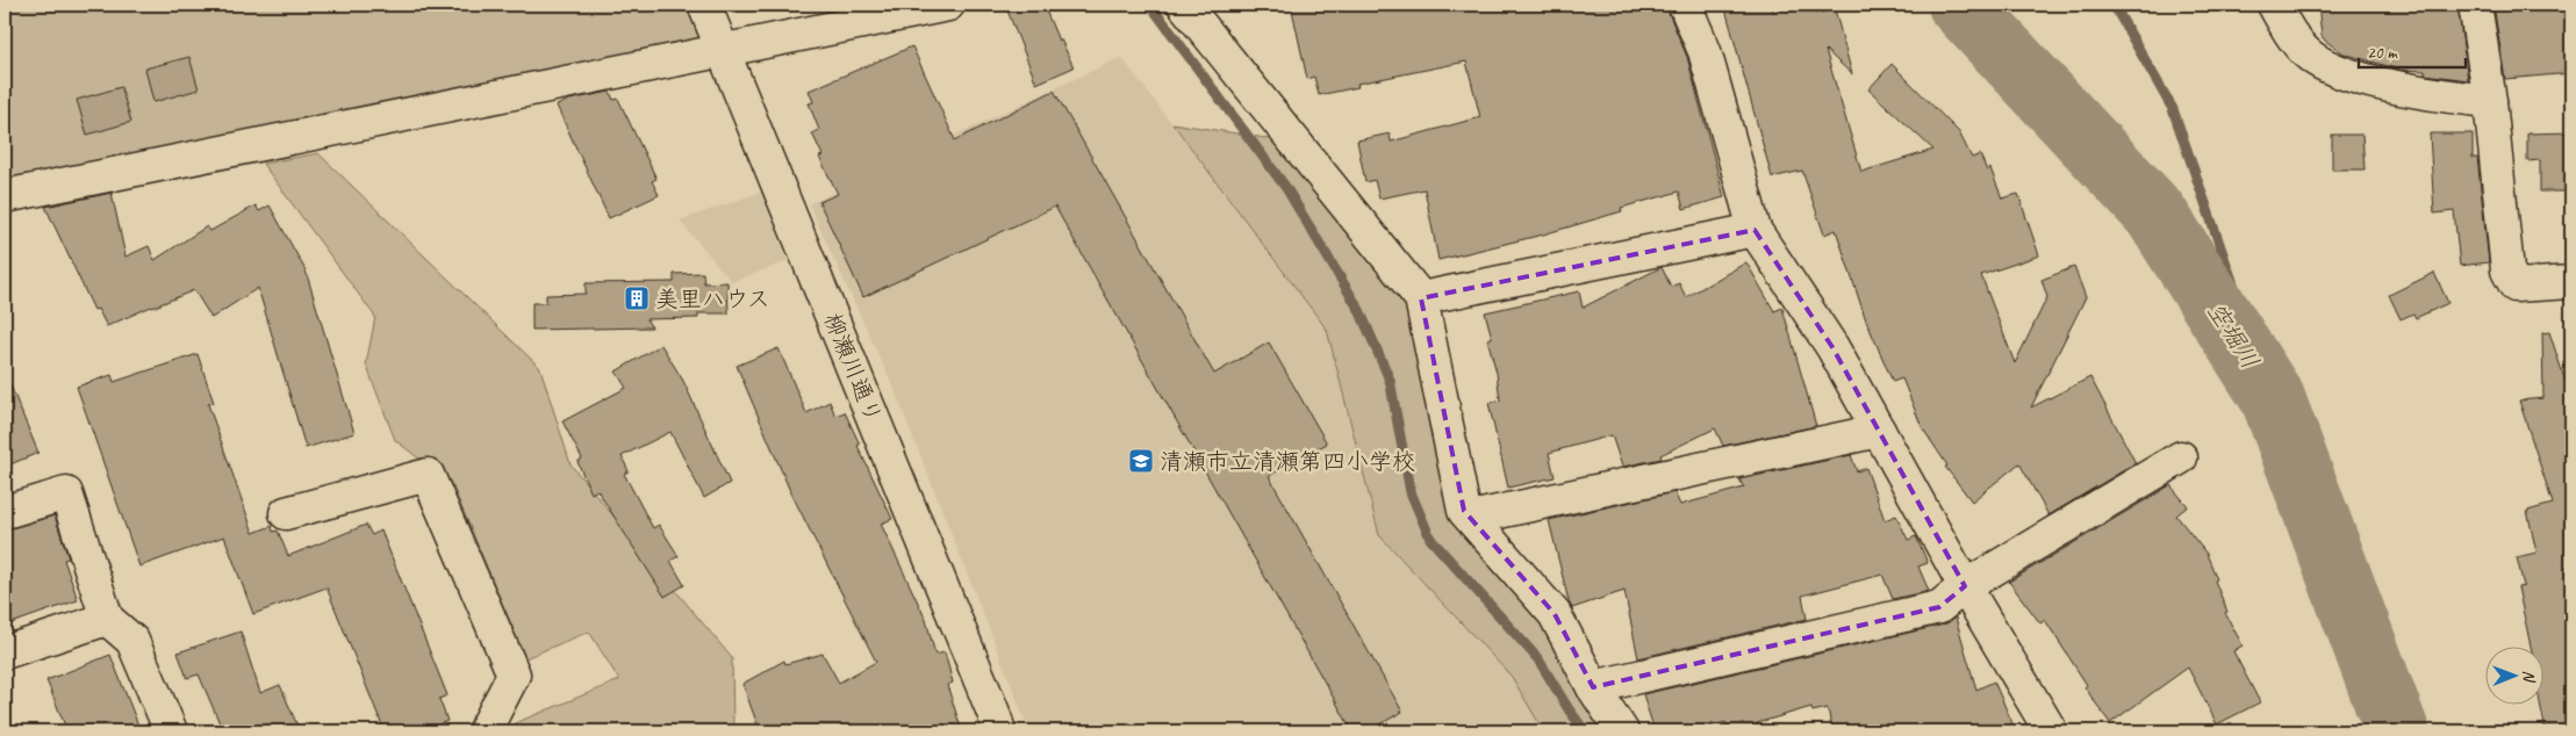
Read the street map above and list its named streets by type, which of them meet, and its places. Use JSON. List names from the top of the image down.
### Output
{
  "streets": {
    "street": ["柳瀬川通り"]
  },
  "water": ["空堀川"],
  "places": {
    "building": ["美里ハウス"],
    "school or university": ["清瀬市立清瀬第四小学校"]
  },
  "scale_bar": "20 m",
  "north": "right"
}
